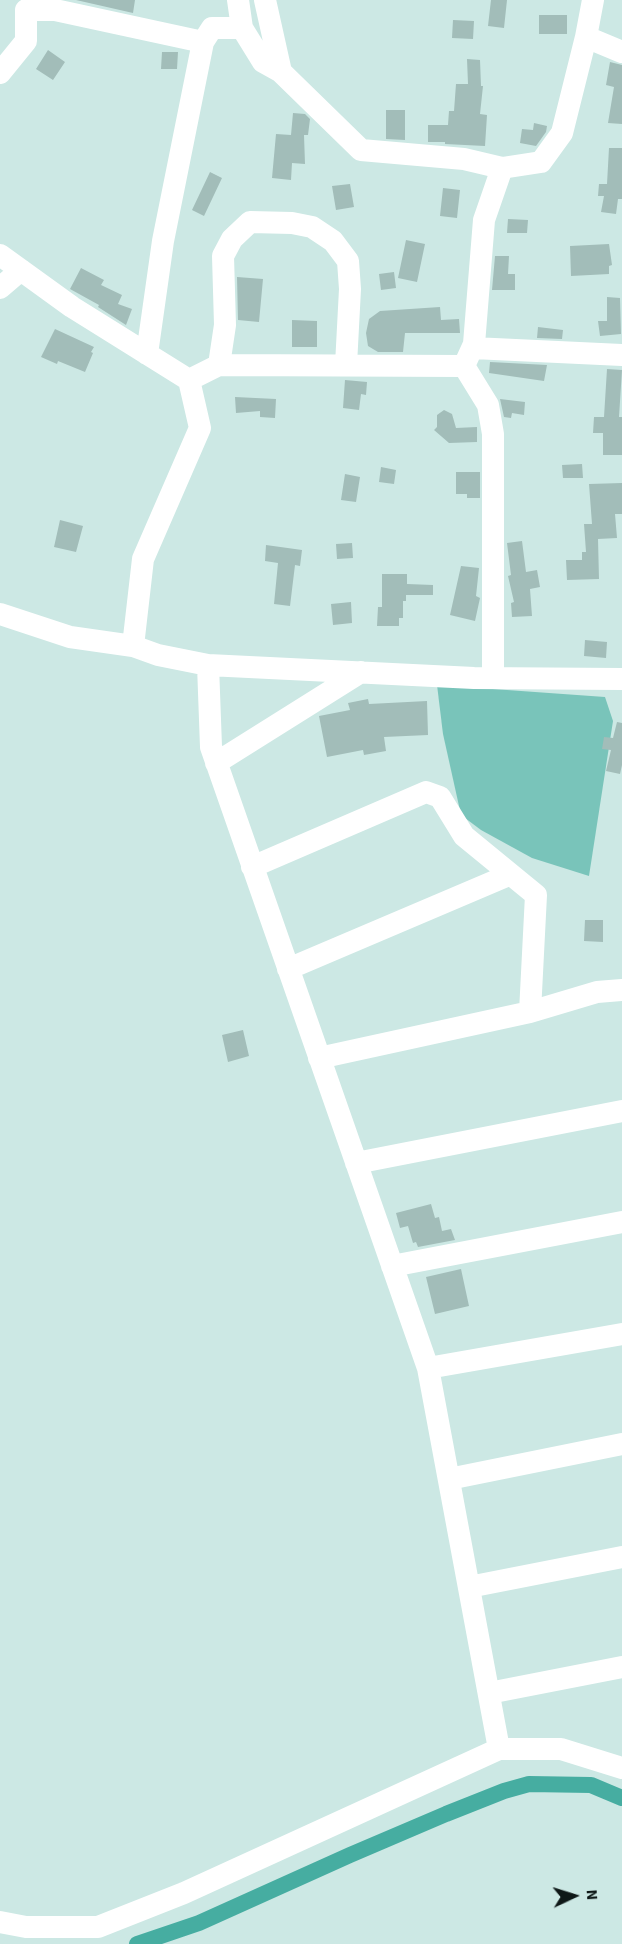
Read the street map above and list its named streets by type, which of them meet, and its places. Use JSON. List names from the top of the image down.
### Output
{
  "north": "right"
}
